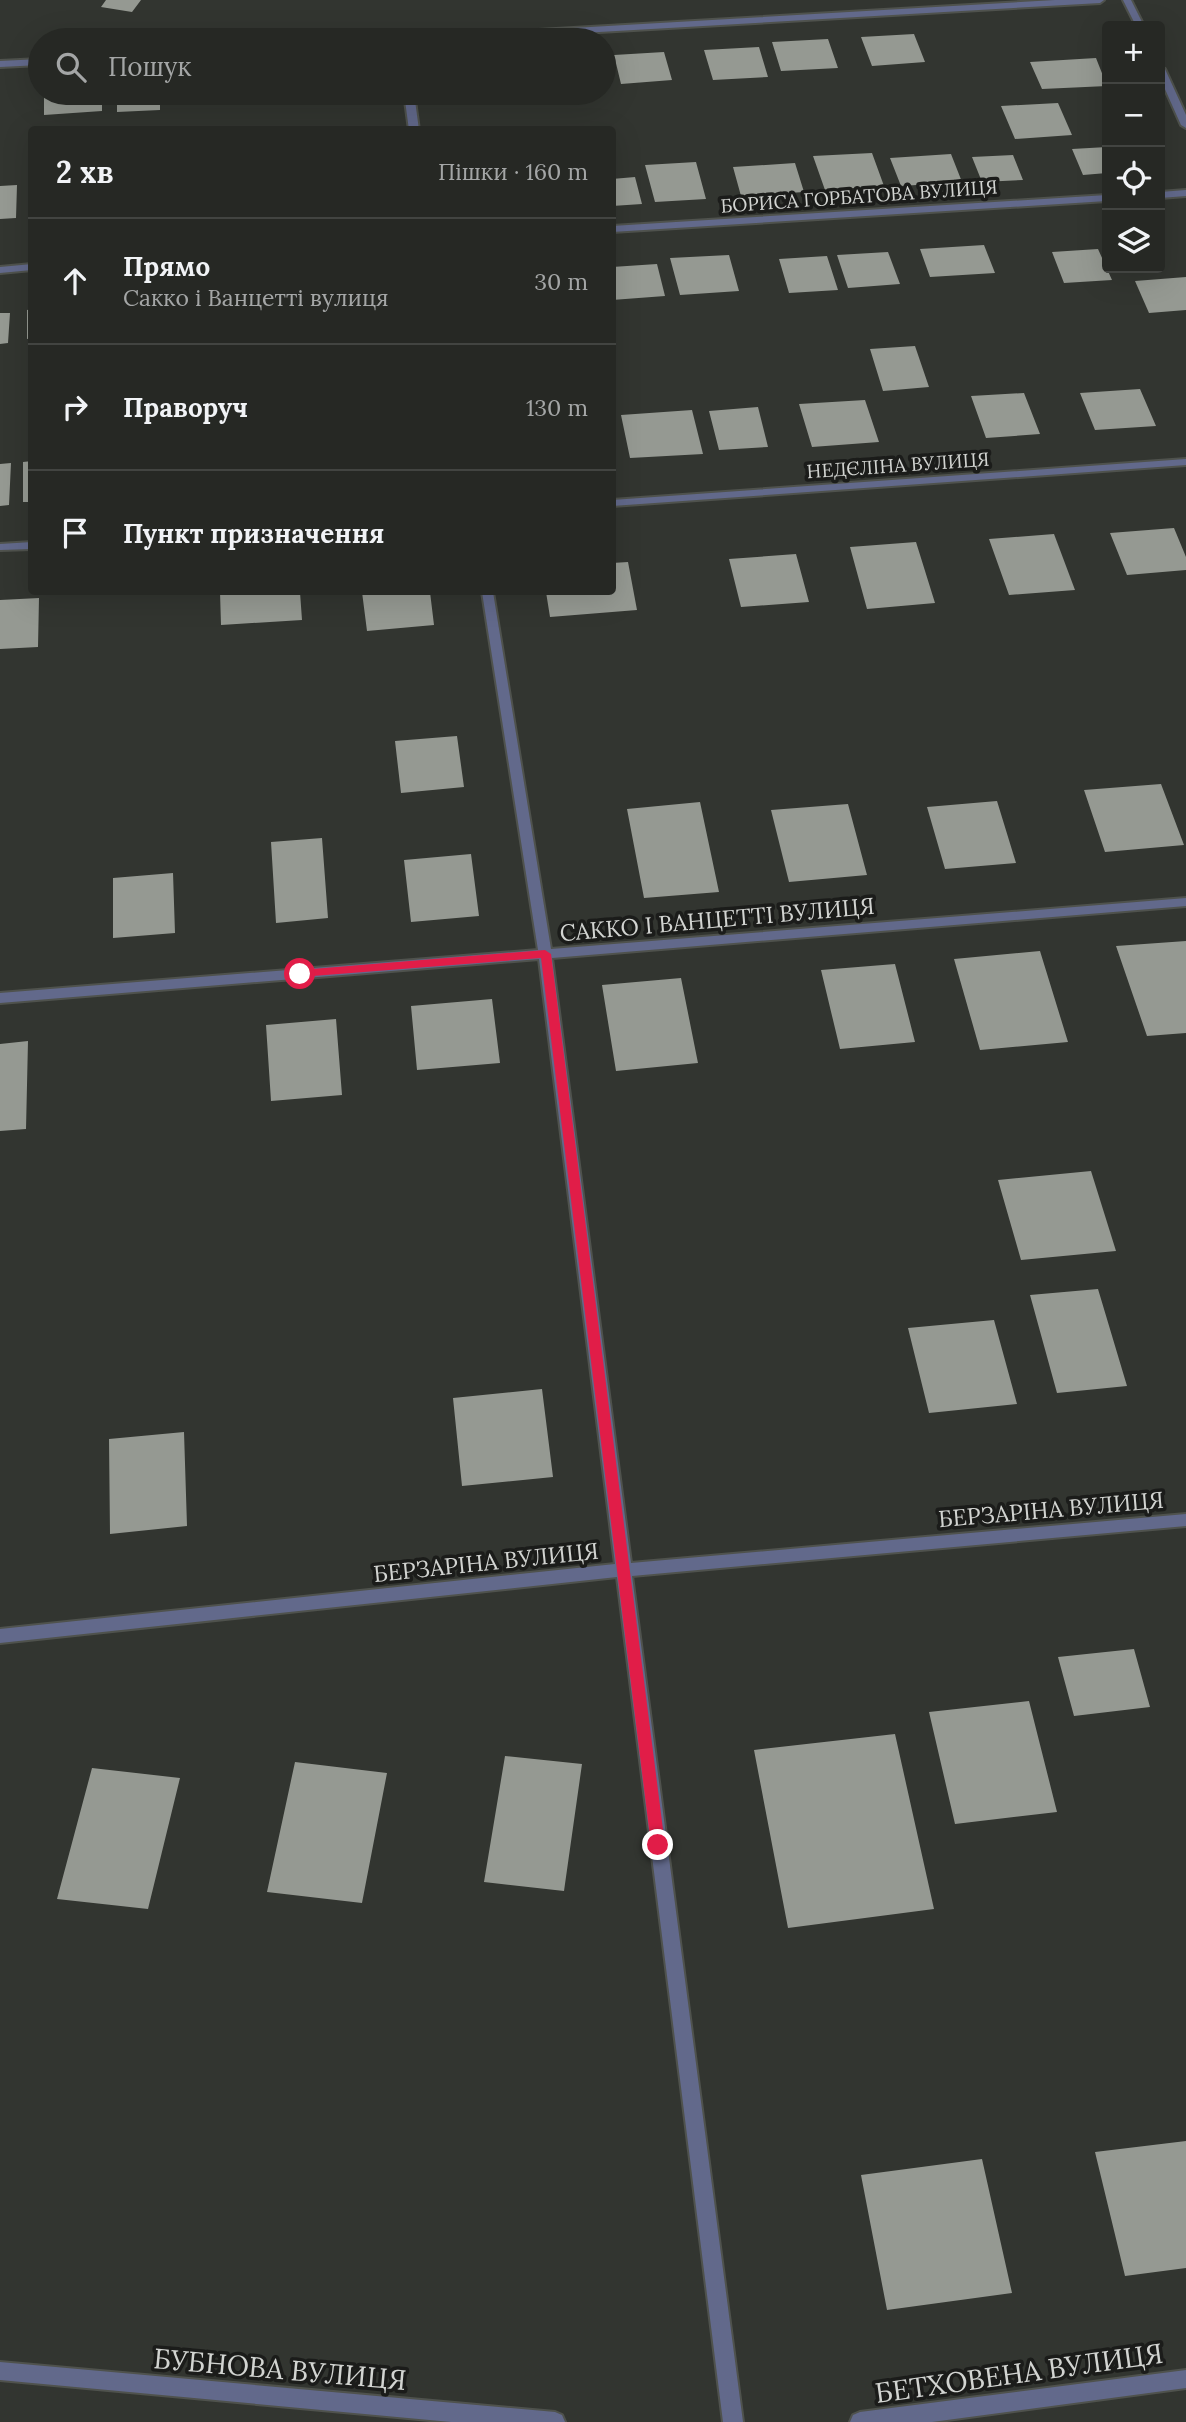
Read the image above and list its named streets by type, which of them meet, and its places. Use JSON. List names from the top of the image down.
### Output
{
  "streets": {
    "street": [
      "БОРИСА ГОРБАТОВА ВУЛИЦЯ",
      "НЕДЄЛІНА ВУЛИЦЯ",
      "САККО І ВАНЦЕТТІ ВУЛИЦЯ",
      "БЕРЗАРІНА ВУЛИЦЯ",
      "БУБНОВА ВУЛИЦЯ",
      "БЕТХОВЕНА ВУЛИЦЯ"
    ]
  },
  "page": {
    "map_buttons": ["+", "−"],
    "search": "Пошук",
    "heading": ["2 хв", "Пішки · 160 m"],
    "list": [
      ["Прямо", "Сакко і Ванцетті вулиця", "30 m"],
      ["Праворуч", "130 m"],
      "Пункт призначення"
    ]
  }
}
